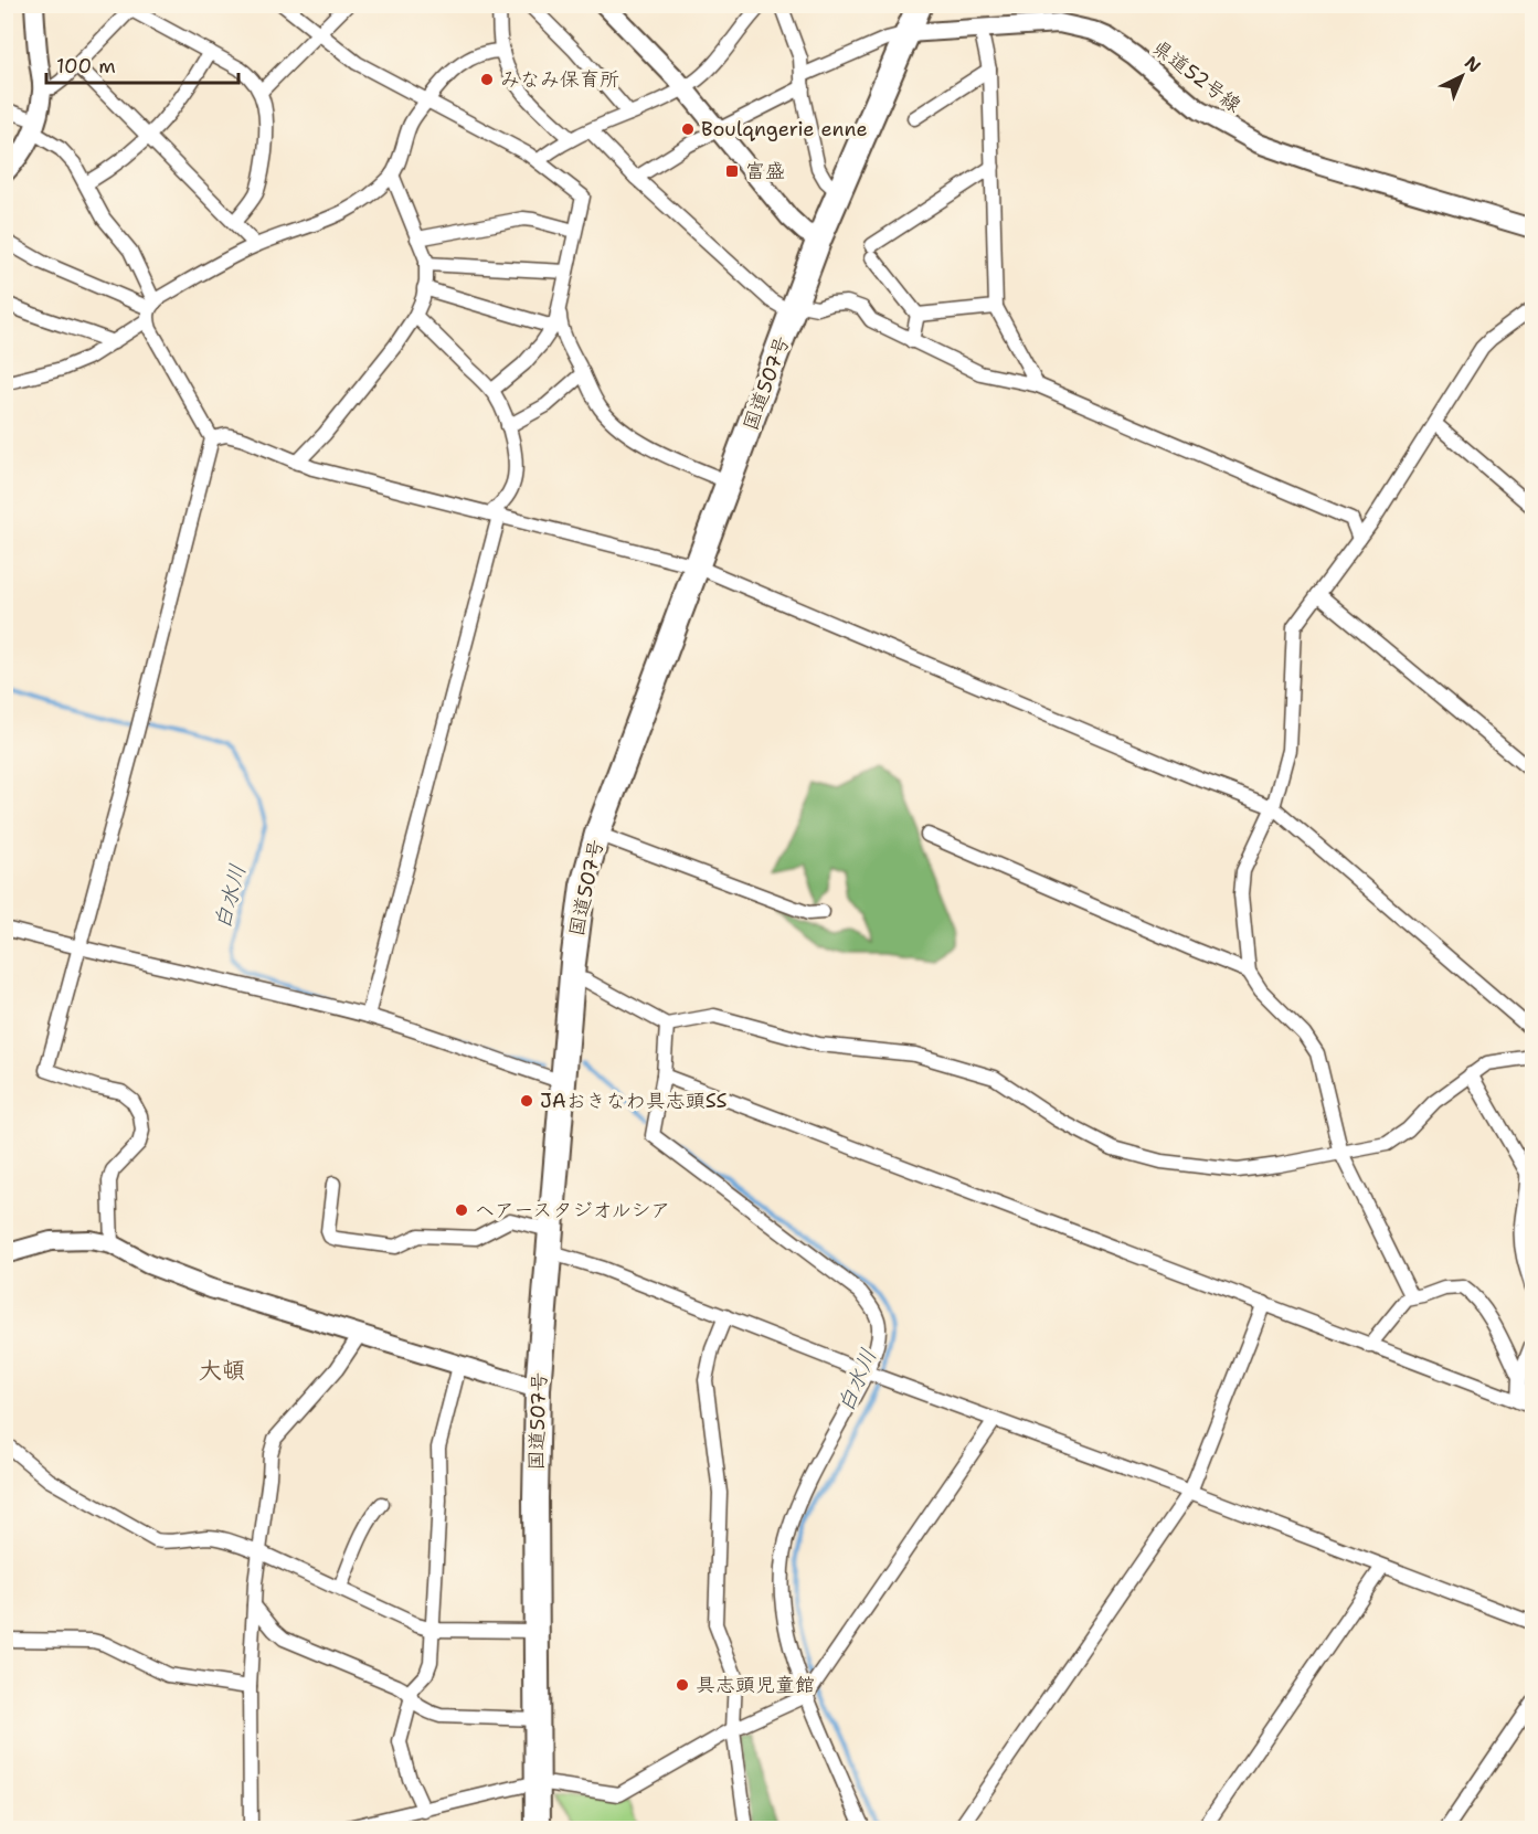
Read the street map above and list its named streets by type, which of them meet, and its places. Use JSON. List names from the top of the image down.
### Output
{
  "streets": {
    "highway": ["国道507号"],
    "main road": ["県道52号線"]
  },
  "crossings": [
    ["県道52号線", "国道507号"]
  ],
  "districts": ["大頓"],
  "water": ["白水川"],
  "places": {
    "other": [
      "みなみ保育所",
      "Boulqngerie enne",
      "JAおきなわ具志頭SS",
      "ヘアースタジオルシア",
      "具志頭児童館"
    ],
    "transit": ["富盛"]
  },
  "scale_bar": "100 m",
  "north": "top right"
}
